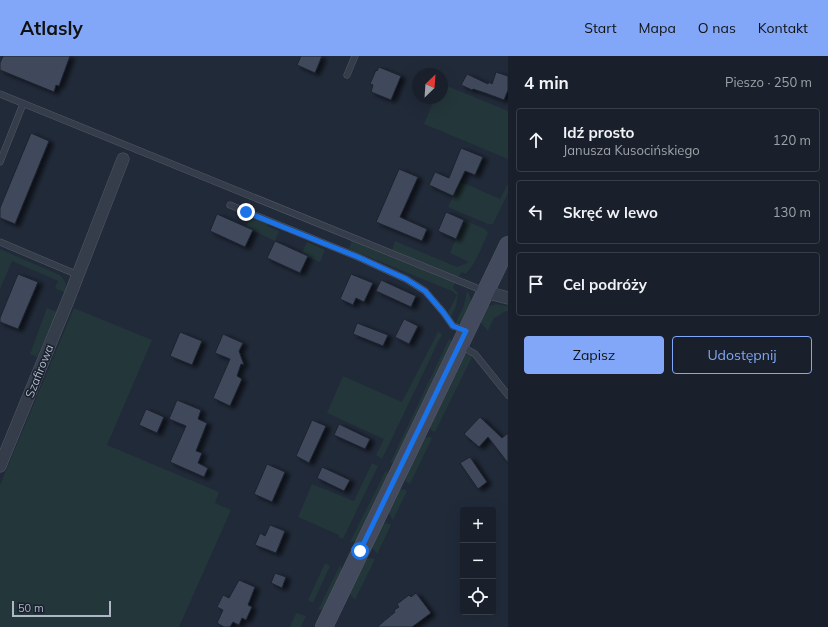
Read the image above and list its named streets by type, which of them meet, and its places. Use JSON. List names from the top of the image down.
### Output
{
  "streets": {
    "street": ["Szafirowa"]
  },
  "scale_bar": "50 m",
  "north": "top right",
  "page": {
    "header": "Atlasly",
    "nav": [
      "Start",
      "Mapa",
      "O nas",
      "Kontakt"
    ],
    "heading": ["4 min", "Pieszo · 250 m"],
    "list": [
      ["Idź prosto", "Janusza Kusocińskiego", "120 m"],
      ["Skręć w lewo", "130 m"],
      "Cel podróży"
    ],
    "buttons": ["Zapisz", "Udostępnij"],
    "map_buttons": ["+", "−"],
    "scale": "50 m"
  }
}
